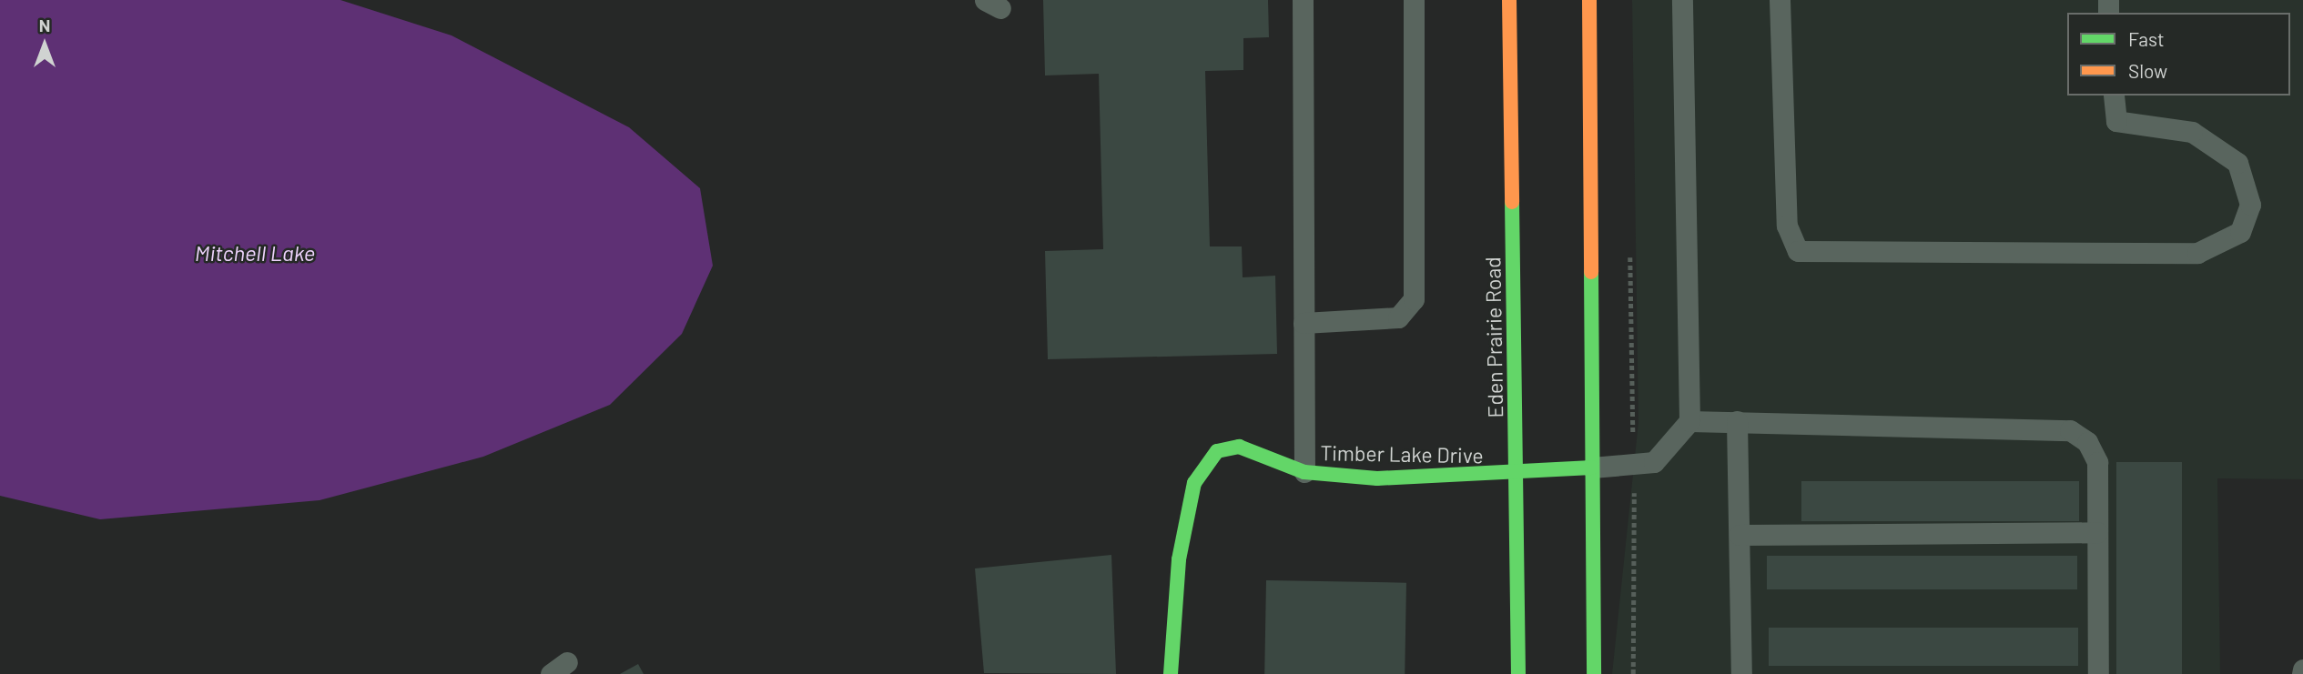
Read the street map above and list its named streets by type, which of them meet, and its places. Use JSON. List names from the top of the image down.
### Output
{
  "streets": {
    "main road": ["Eden Prairie Road", "Timber Lake Drive"]
  },
  "crossings": [
    ["Eden Prairie Road", "Timber Lake Drive"]
  ],
  "water": ["Mitchell Lake"],
  "legend": ["Fast", "Slow"],
  "north": "top"
}
